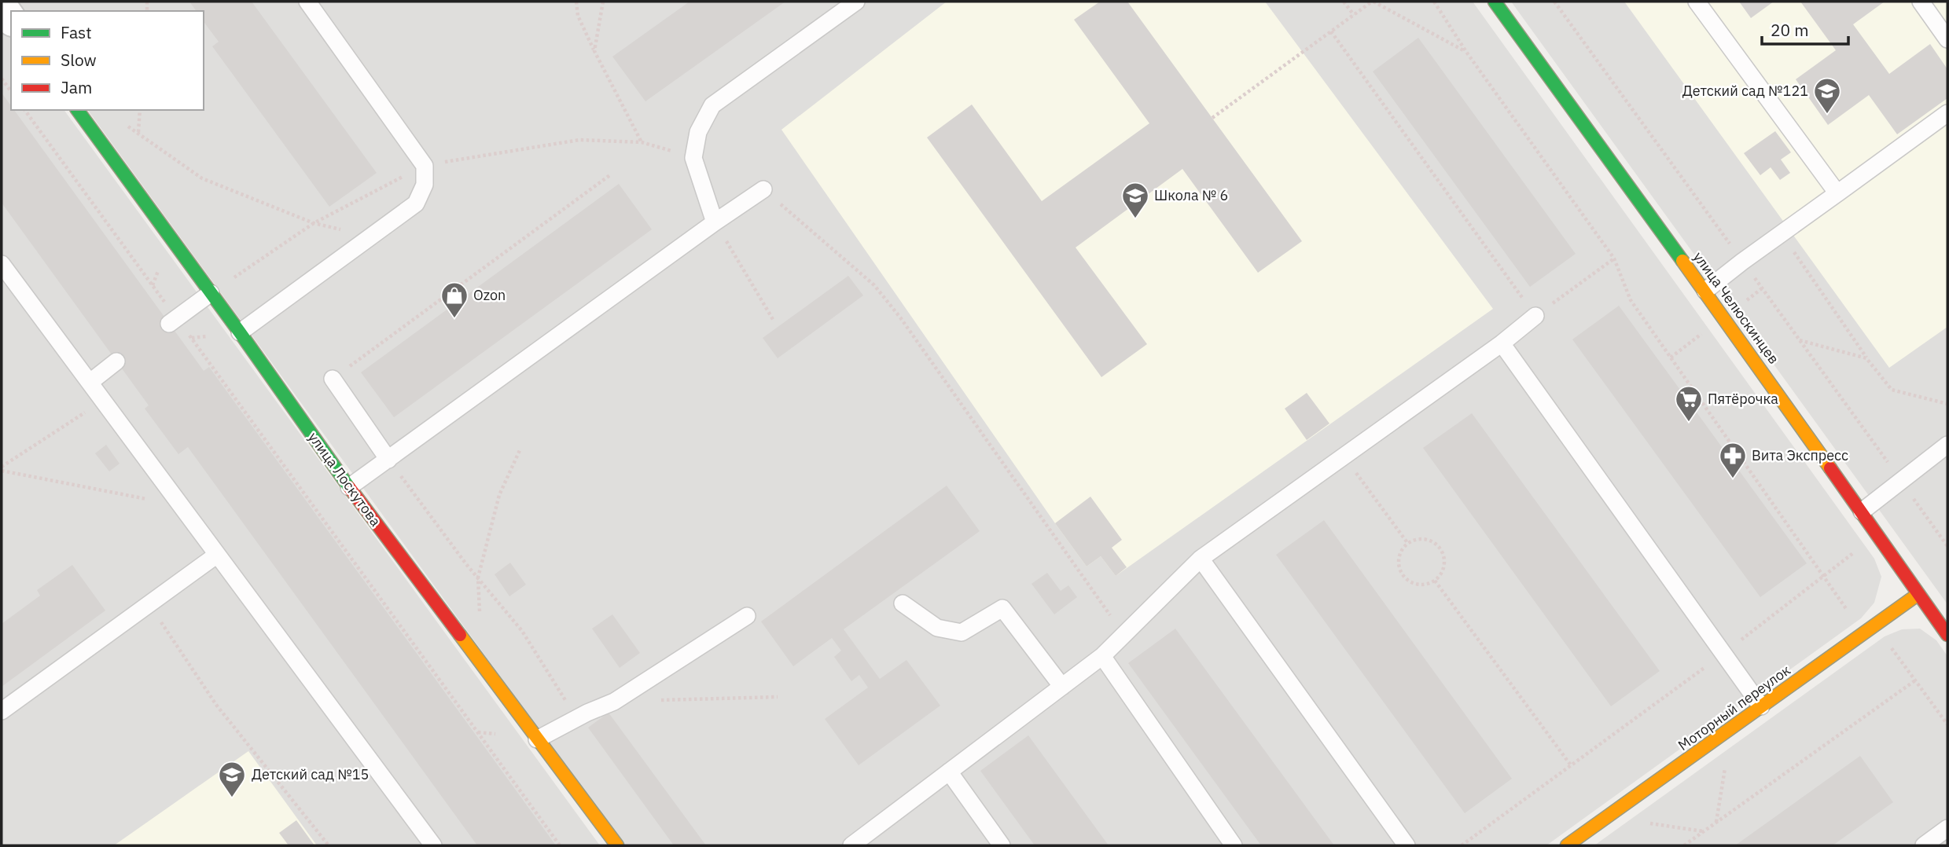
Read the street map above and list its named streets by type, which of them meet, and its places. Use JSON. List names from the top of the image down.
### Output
{
  "streets": {
    "street": ["улица Челюскинцев", "улица Лоскутова", "Моторный переулок"]
  },
  "crossings": [
    ["улица Челюскинцев", "Моторный переулок"]
  ],
  "places": {
    "school or university": ["Детский сад №121", "Школа № 6", "Детский сад №15"],
    "shop": ["Ozon"],
    "supermarket": ["Пятёрочка"],
    "pharmacy": ["Вита Экспресс"]
  },
  "legend": ["Fast", "Slow", "Jam"],
  "scale_bar": "20 m"
}
